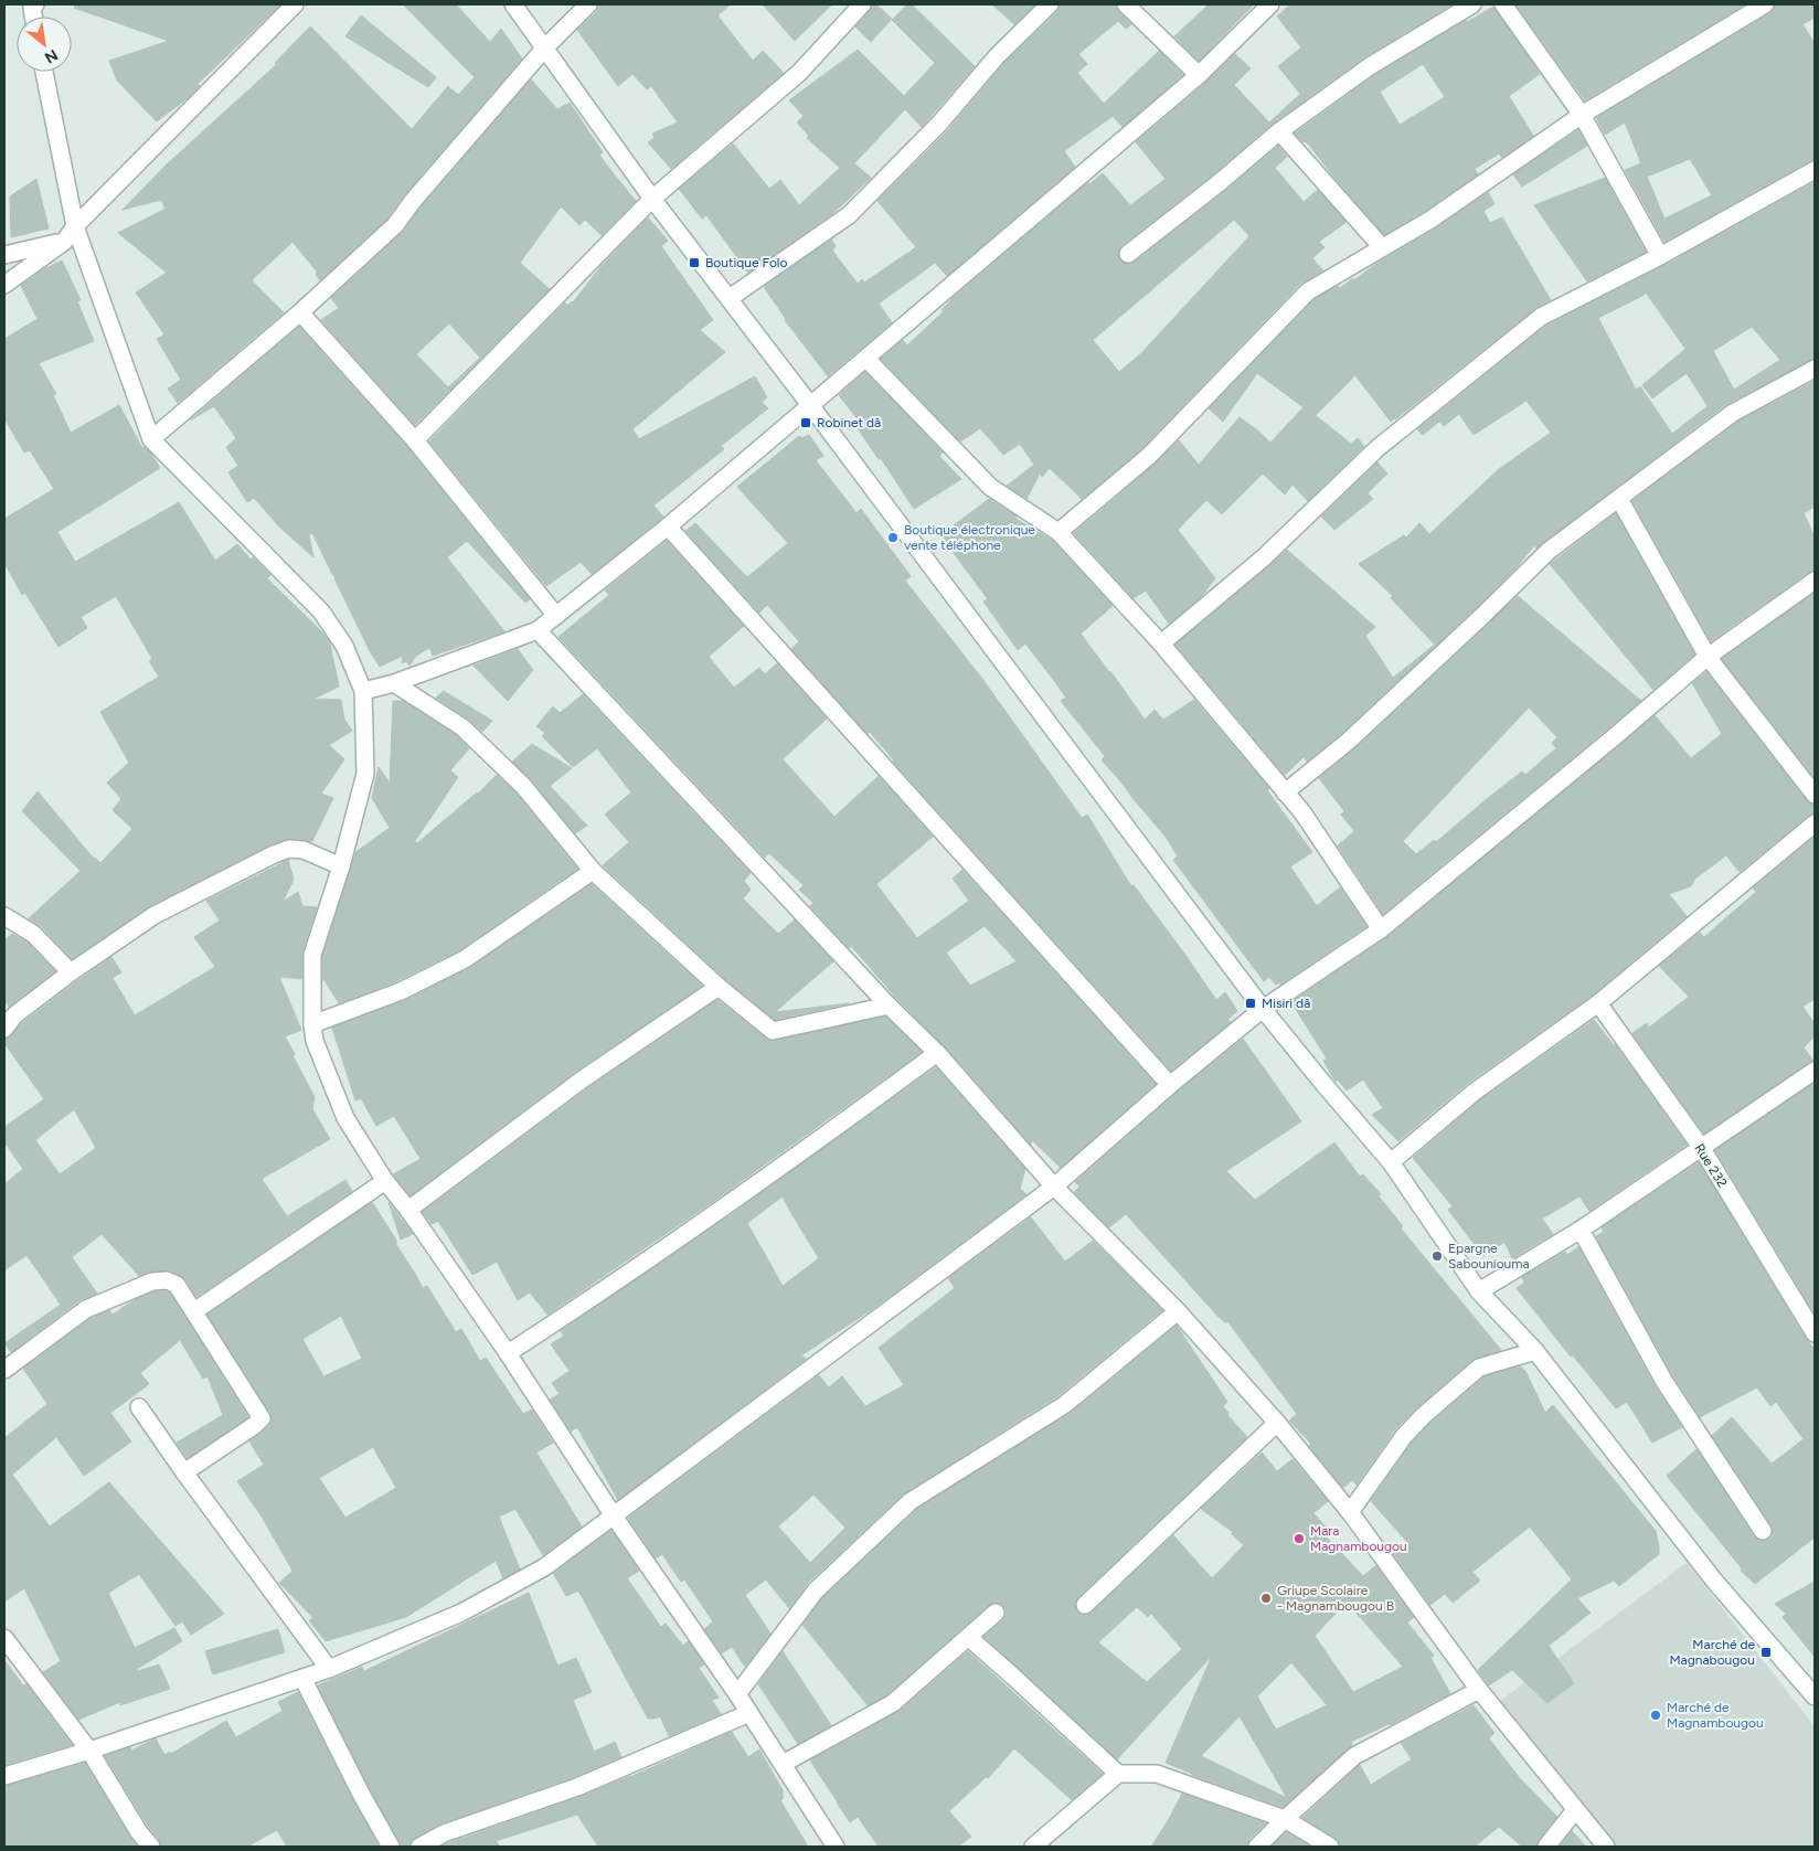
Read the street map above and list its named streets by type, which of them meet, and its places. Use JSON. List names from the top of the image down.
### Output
{
  "streets": {
    "street": ["Rue 232"]
  },
  "places": {
    "transit": [
      "Boutique Folo",
      "Robinet dâ",
      "Misiri dâ",
      "Marché de Magnabougou"
    ],
    "other": [
      "Boutique électronique vente téléphone",
      "Epargne Sabouniouma",
      "Mara Magnambougou",
      "Griupe Scolaire - Magnambougou B",
      "Marché de Magnambougou"
    ]
  },
  "north": "bottom right"
}
